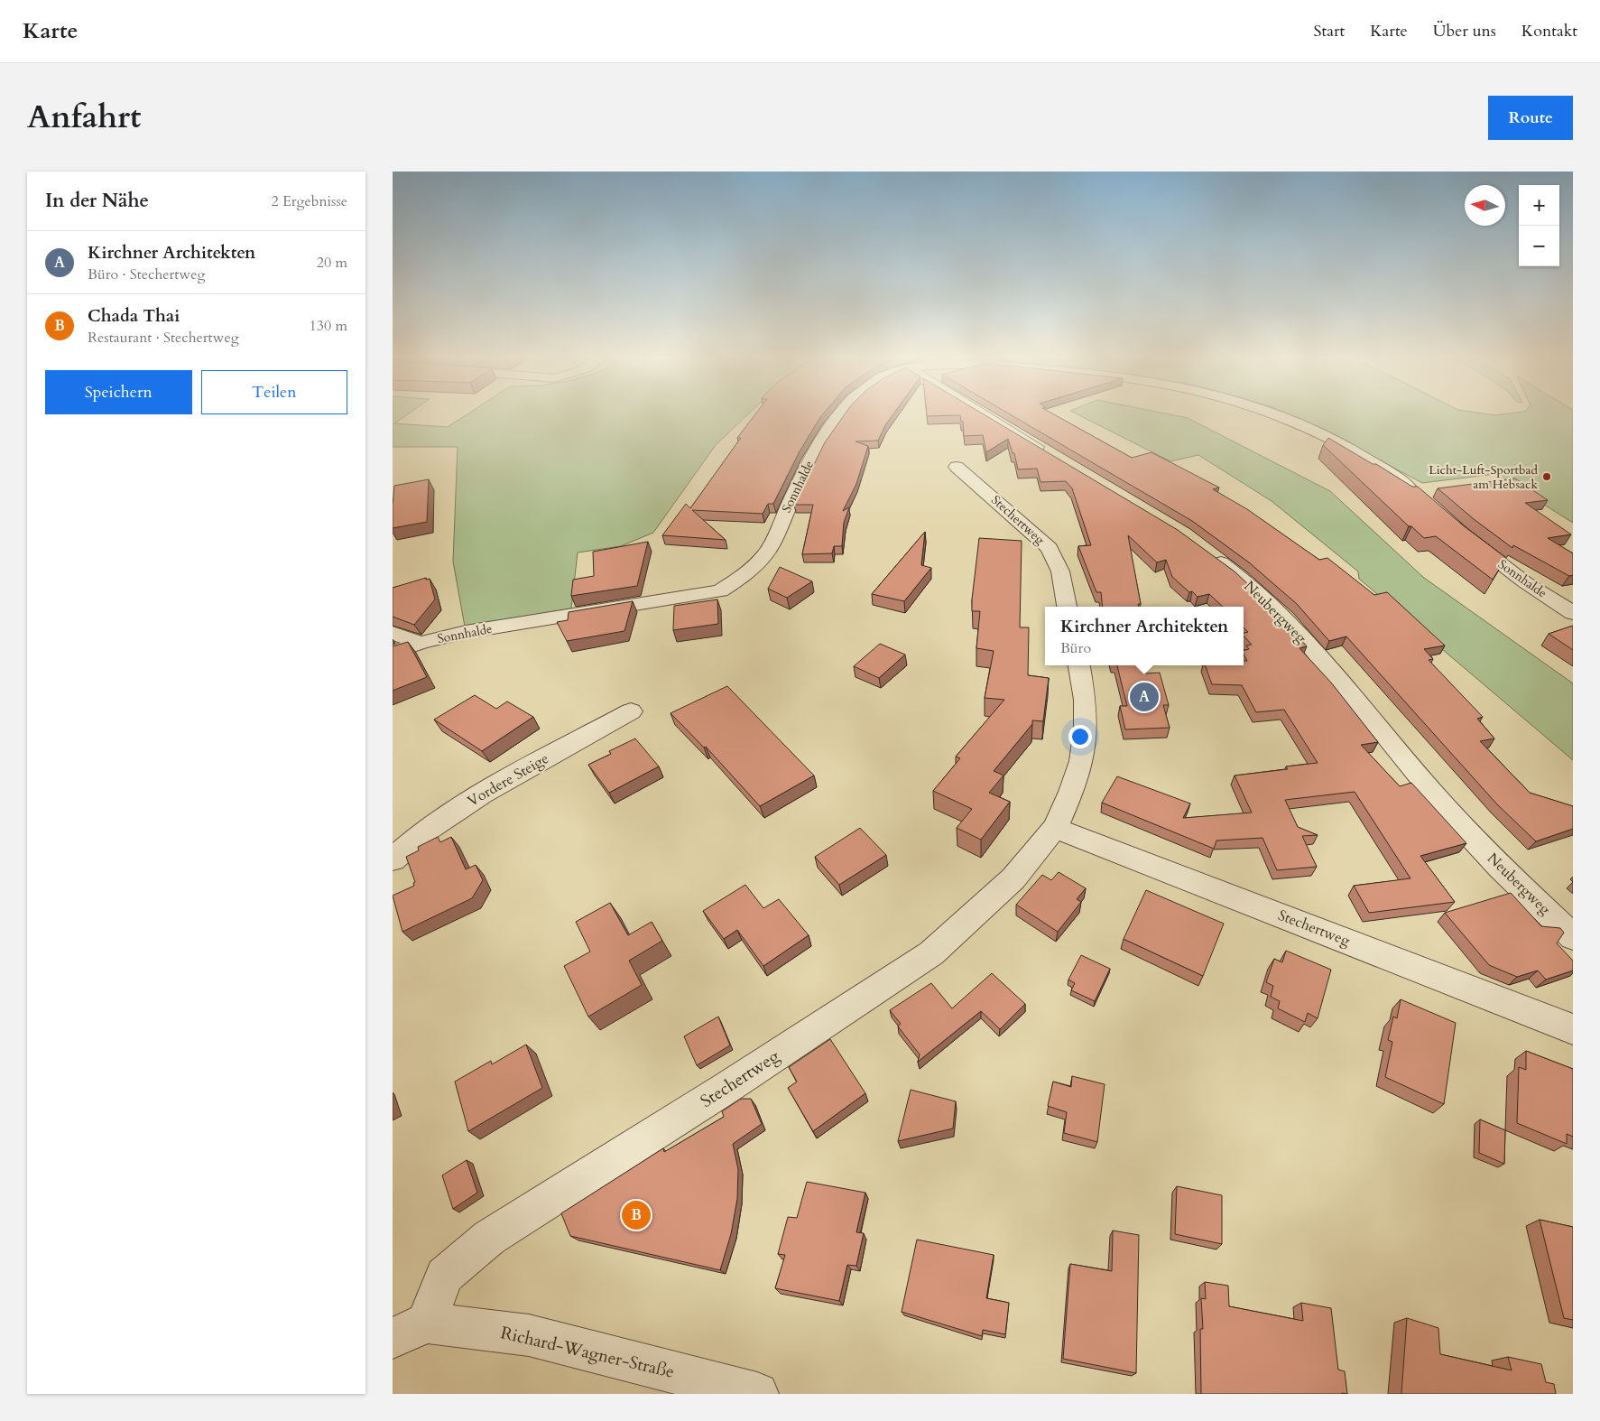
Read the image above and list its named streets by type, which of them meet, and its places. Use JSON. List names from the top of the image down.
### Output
{
  "streets": {
    "street": [
      "Sonnhalde",
      "Stechertweg",
      "Neubergweg",
      "Vordere Steige",
      "Richard-Wagner-Straße"
    ]
  },
  "crossings": [
    ["Stechertweg", "Richard-Wagner-Straße"]
  ],
  "places": ["Licht-Luft-Sportbad am Hebsack"],
  "north": "left",
  "page": {
    "header": "Karte",
    "nav": [
      "Start",
      "Karte",
      "Über uns",
      "Kontakt"
    ],
    "title": "Anfahrt",
    "buttons": [
      "Route",
      ["Speichern", "Teilen"]
    ],
    "heading": ["In der Nähe", "2 Ergebnisse"],
    "map_buttons": ["+", "−"],
    "list": [
      {
        "mark": "A",
        "name": "Kirchner Architekten",
        "note": "Büro · Stechertweg",
        "value": "20 m"
      },
      {
        "mark": "B",
        "name": "Chada Thai",
        "note": "Restaurant · Stechertweg",
        "value": "130 m"
      }
    ],
    "popup": ["Kirchner Architekten", "Büro"],
    "pins": ["A", "B"]
  }
}
